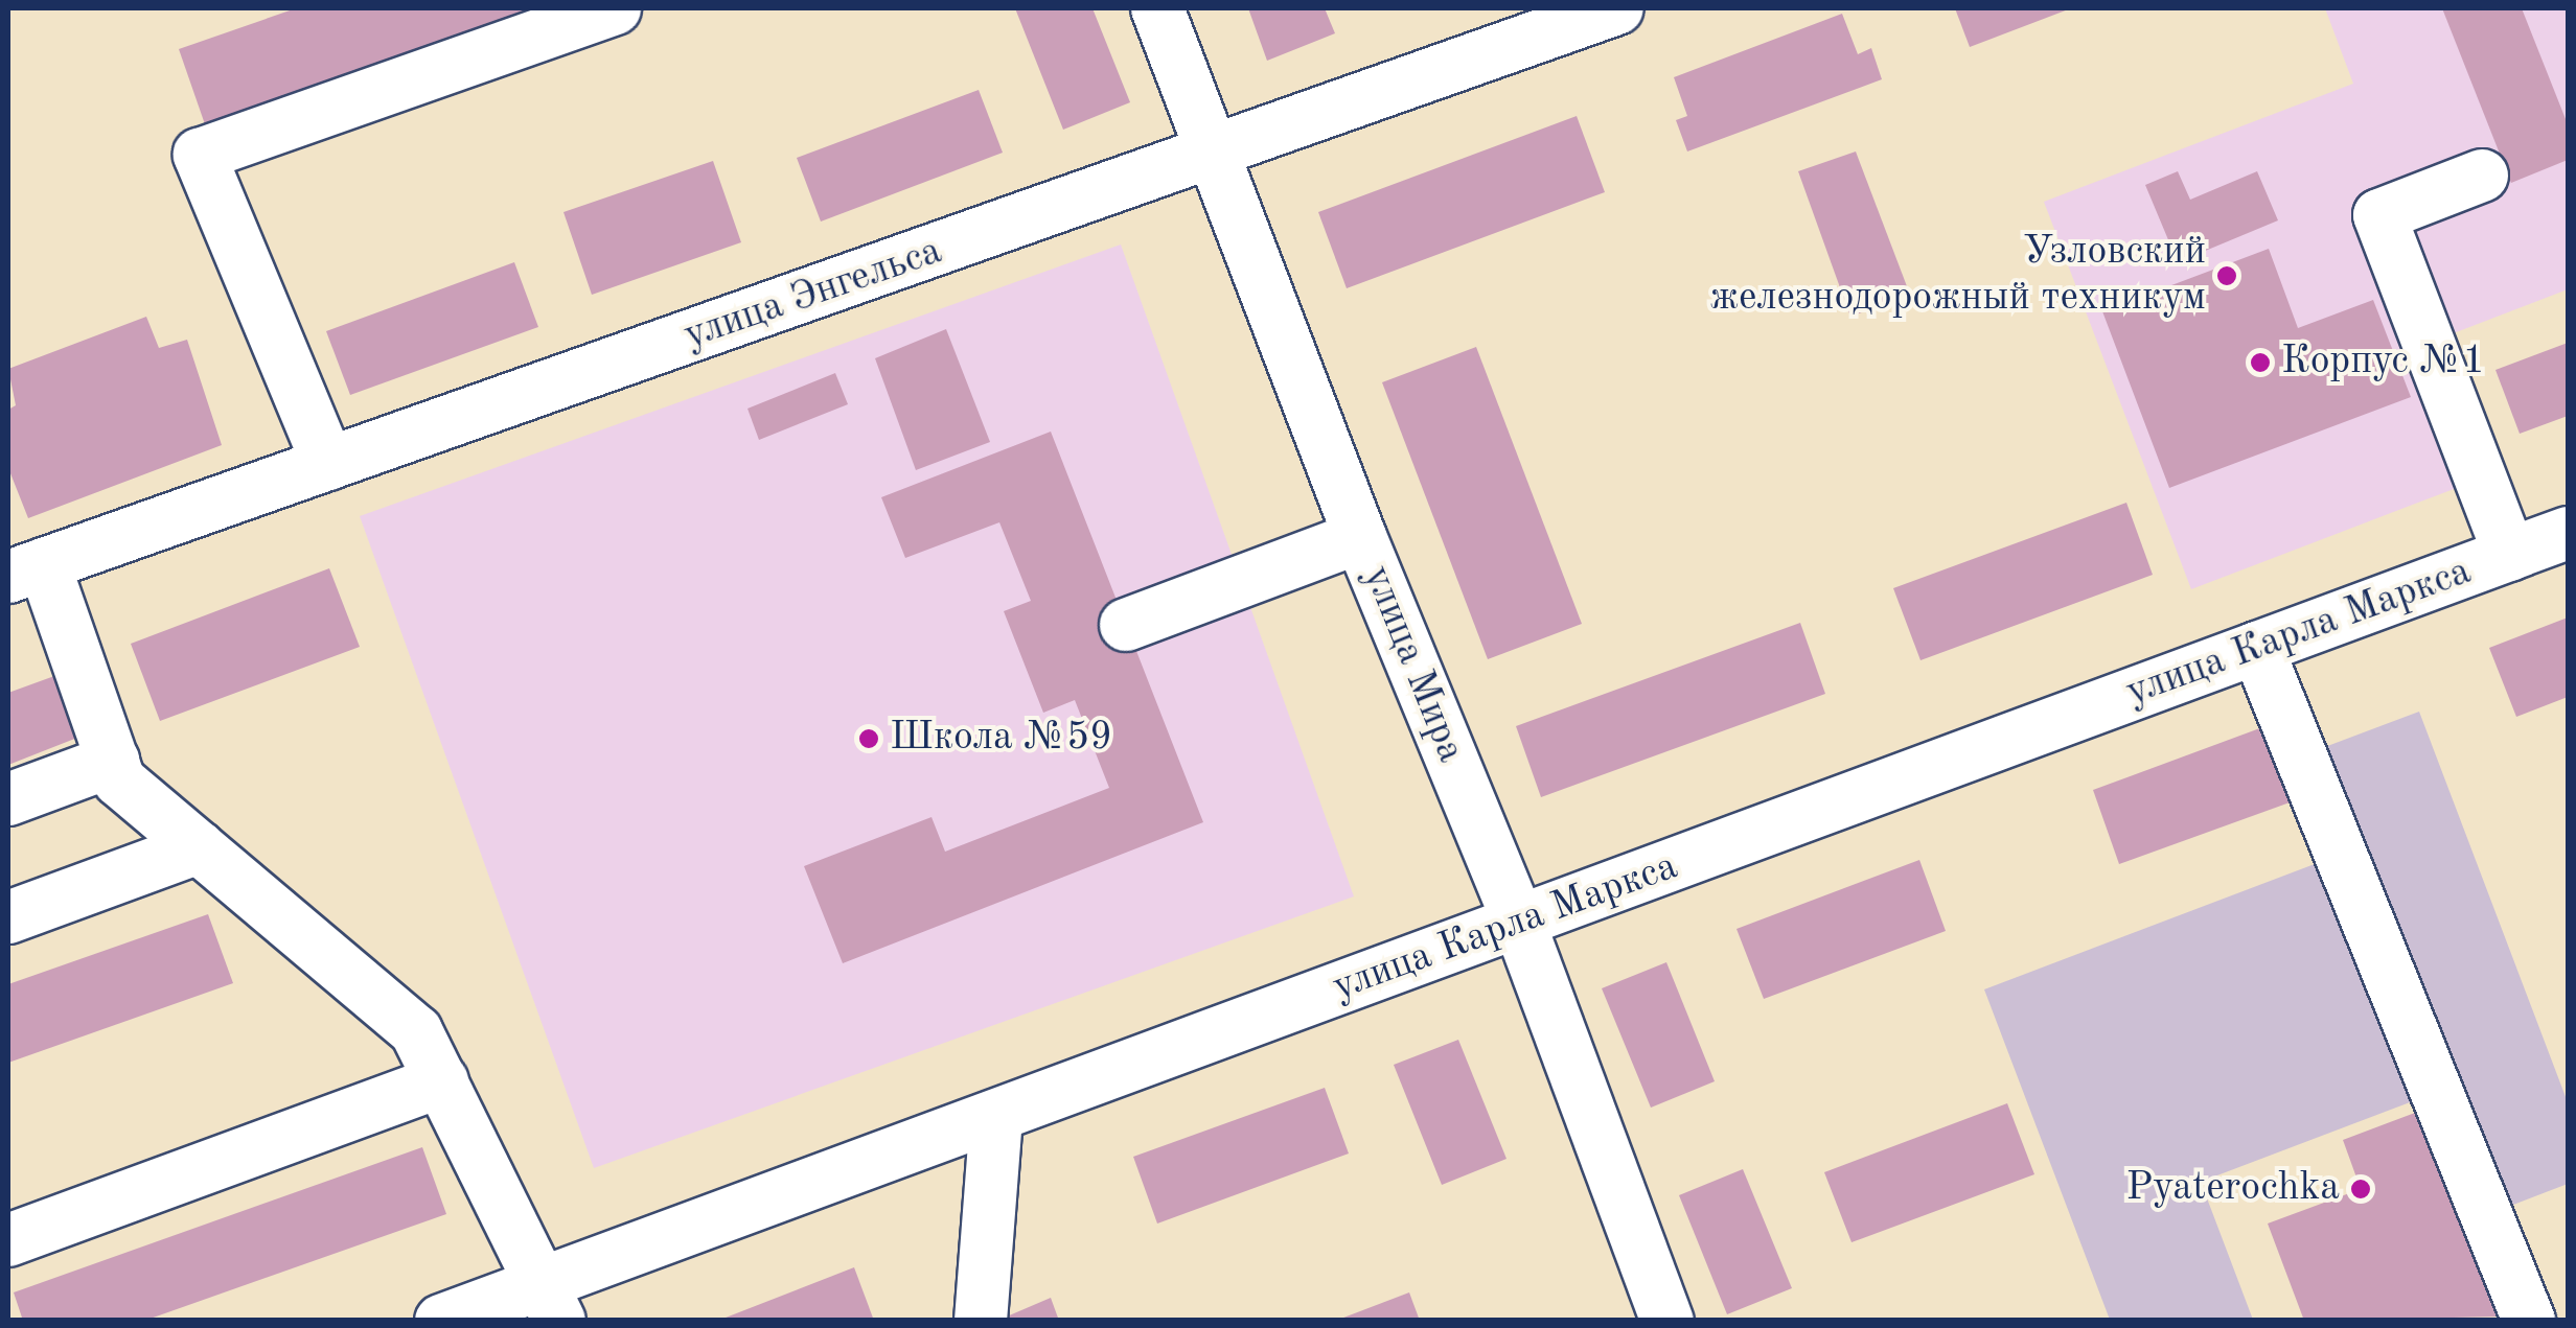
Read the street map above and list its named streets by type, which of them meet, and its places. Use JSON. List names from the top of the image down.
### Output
{
  "streets": {
    "street": ["улица Энгельса", "улица Карла Маркса", "улица Мира"]
  },
  "crossings": [
    ["улица Энгельса", "улица Мира"],
    ["улица Карла Маркса", "улица Мира"]
  ],
  "places": [
    "Узловский железнодорожный техникум",
    "Корпус №1",
    "Школа №59",
    "Pyaterochka"
  ]
}
